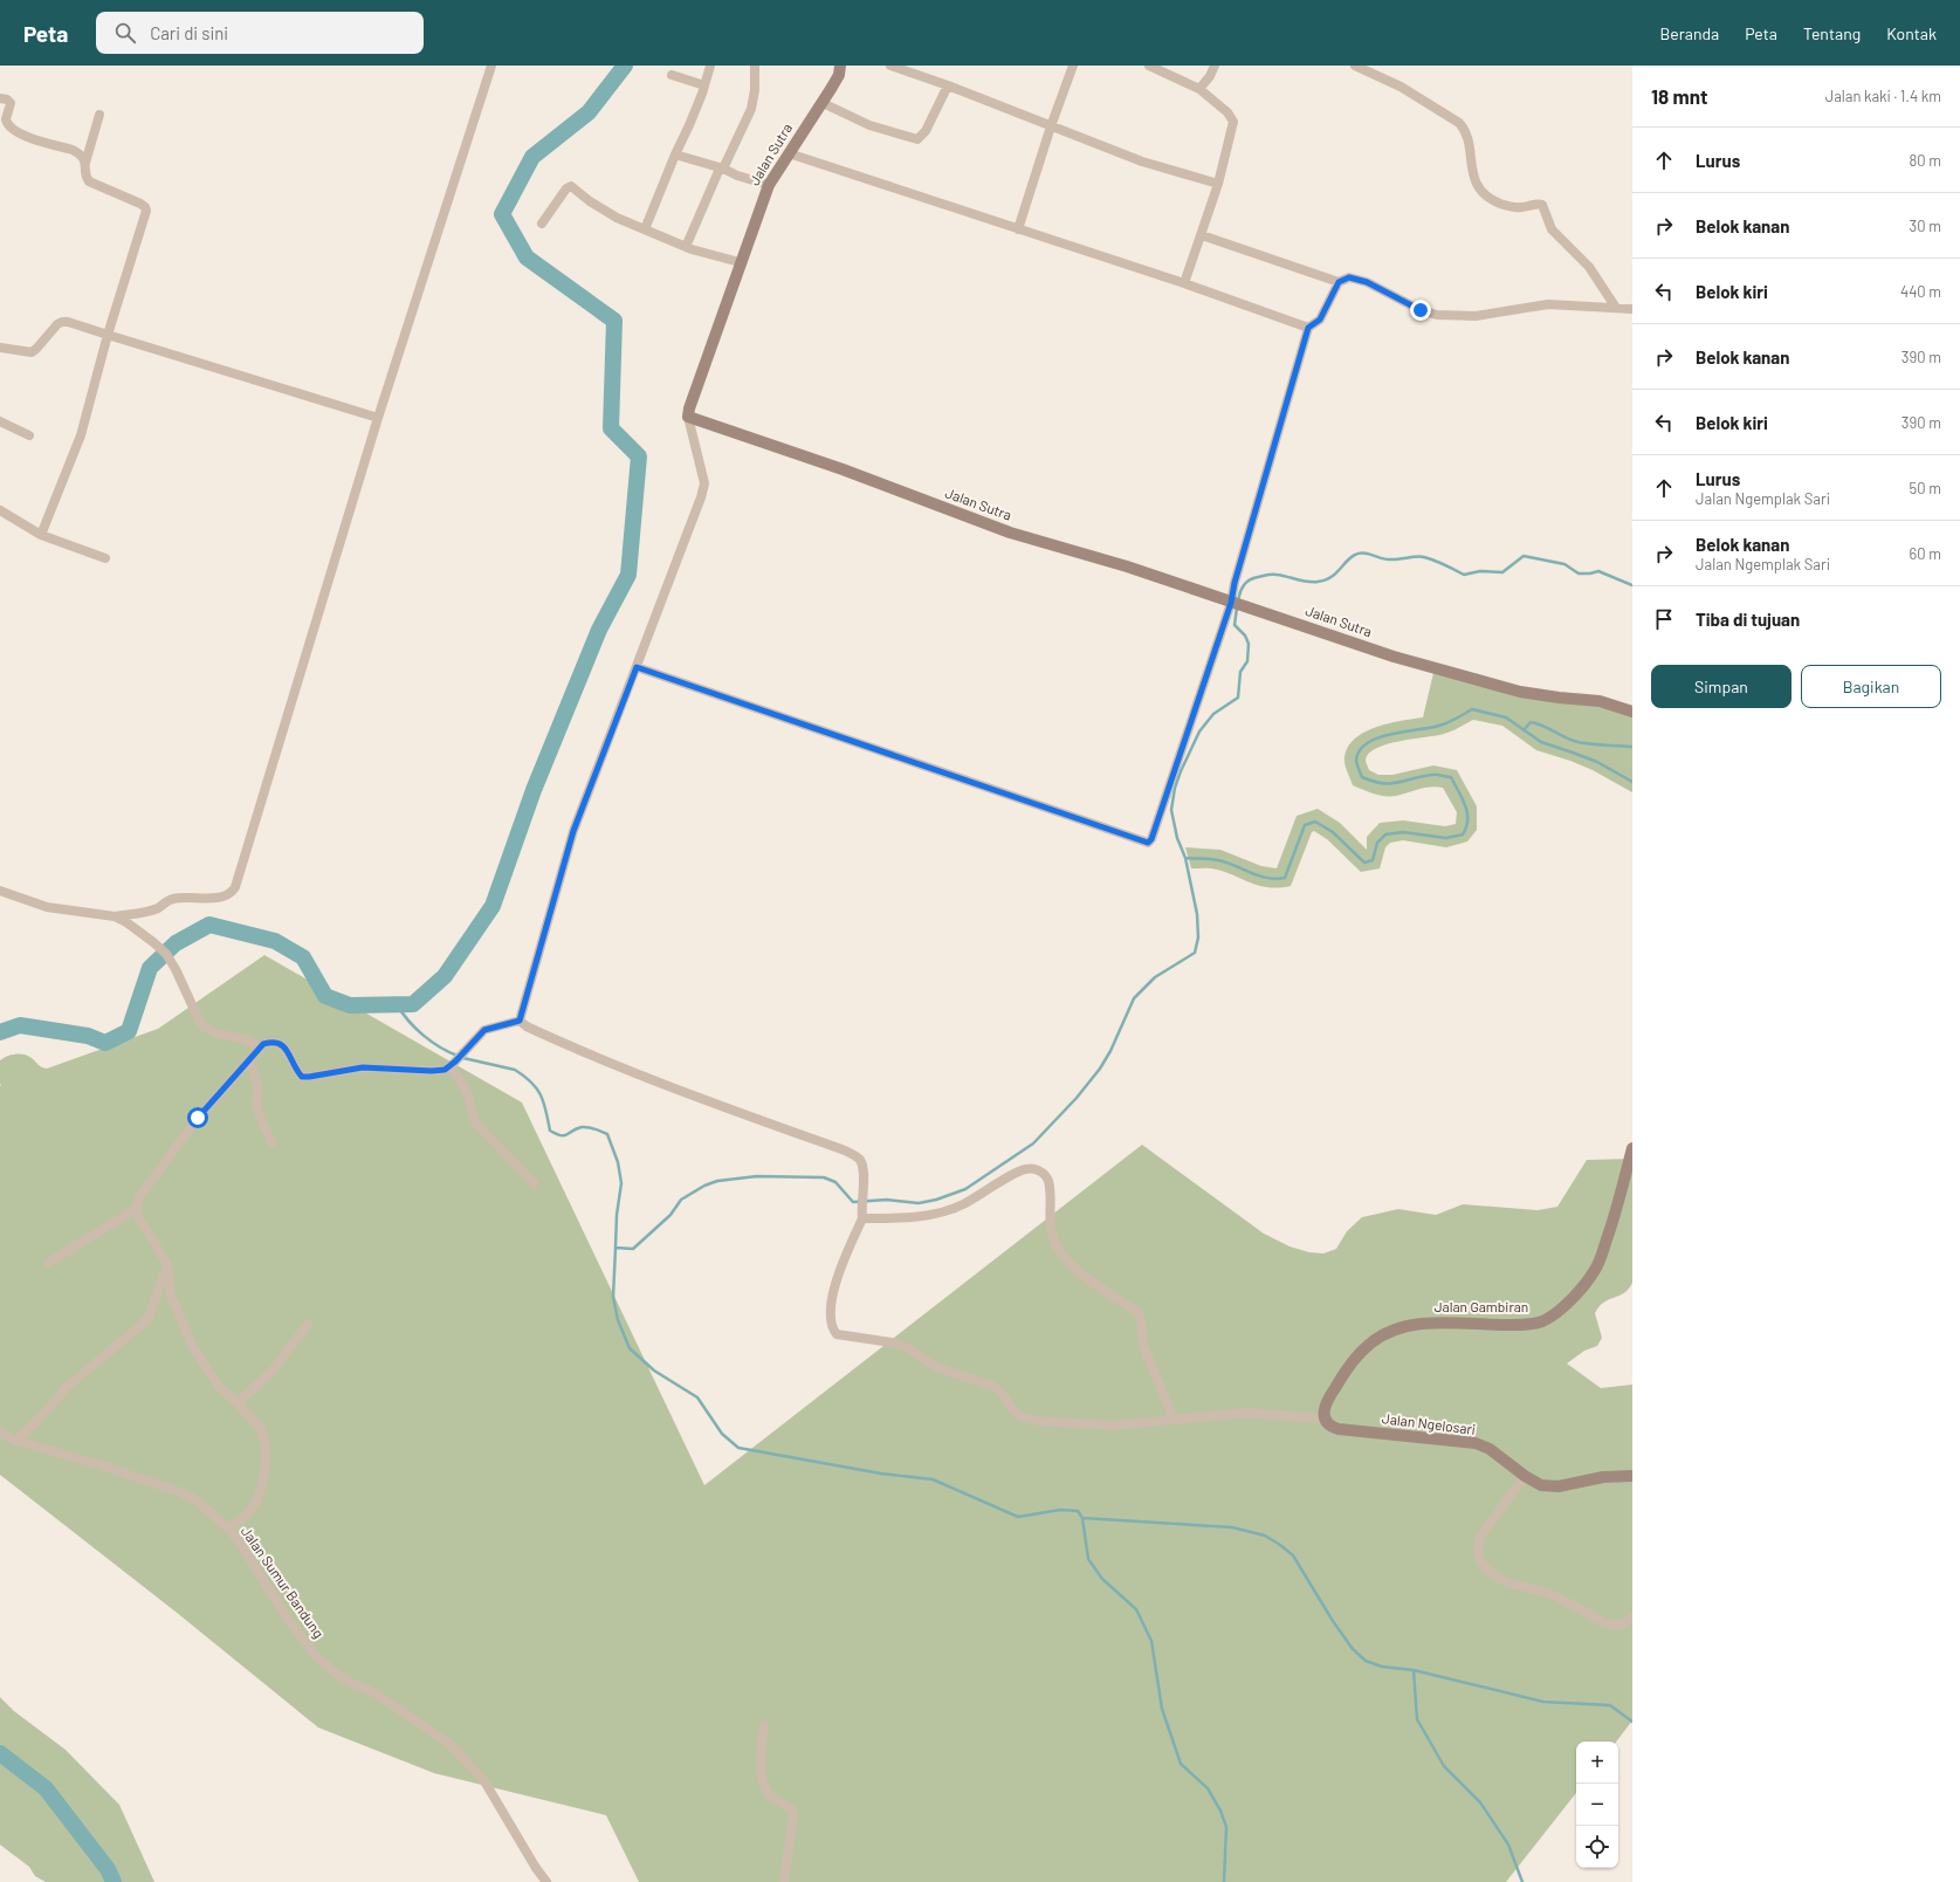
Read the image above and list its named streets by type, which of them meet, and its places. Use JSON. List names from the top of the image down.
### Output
{
  "streets": {
    "street": [
      "Jalan Sutra",
      "Jalan Gambiran",
      "Jalan Ngelosari",
      "Jalan Sumur Bandung"
    ]
  },
  "crossings": [
    ["Jalan Gambiran", "Jalan Ngelosari"]
  ],
  "page": {
    "header": "Peta",
    "search": "Cari di sini",
    "nav": [
      "Beranda",
      "Peta",
      "Tentang",
      "Kontak"
    ],
    "heading": ["18 mnt", "Jalan kaki · 1.4 km"],
    "list": [
      ["Lurus", "80 m"],
      ["Belok kanan", "30 m"],
      ["Belok kiri", "440 m"],
      ["Belok kanan", "390 m"],
      ["Belok kiri", "390 m"],
      ["Lurus", "Jalan Ngemplak Sari", "50 m"],
      ["Belok kanan", "Jalan Ngemplak Sari", "60 m"],
      "Tiba di tujuan"
    ],
    "buttons": ["Simpan", "Bagikan"],
    "map_buttons": ["+", "−"]
  }
}
